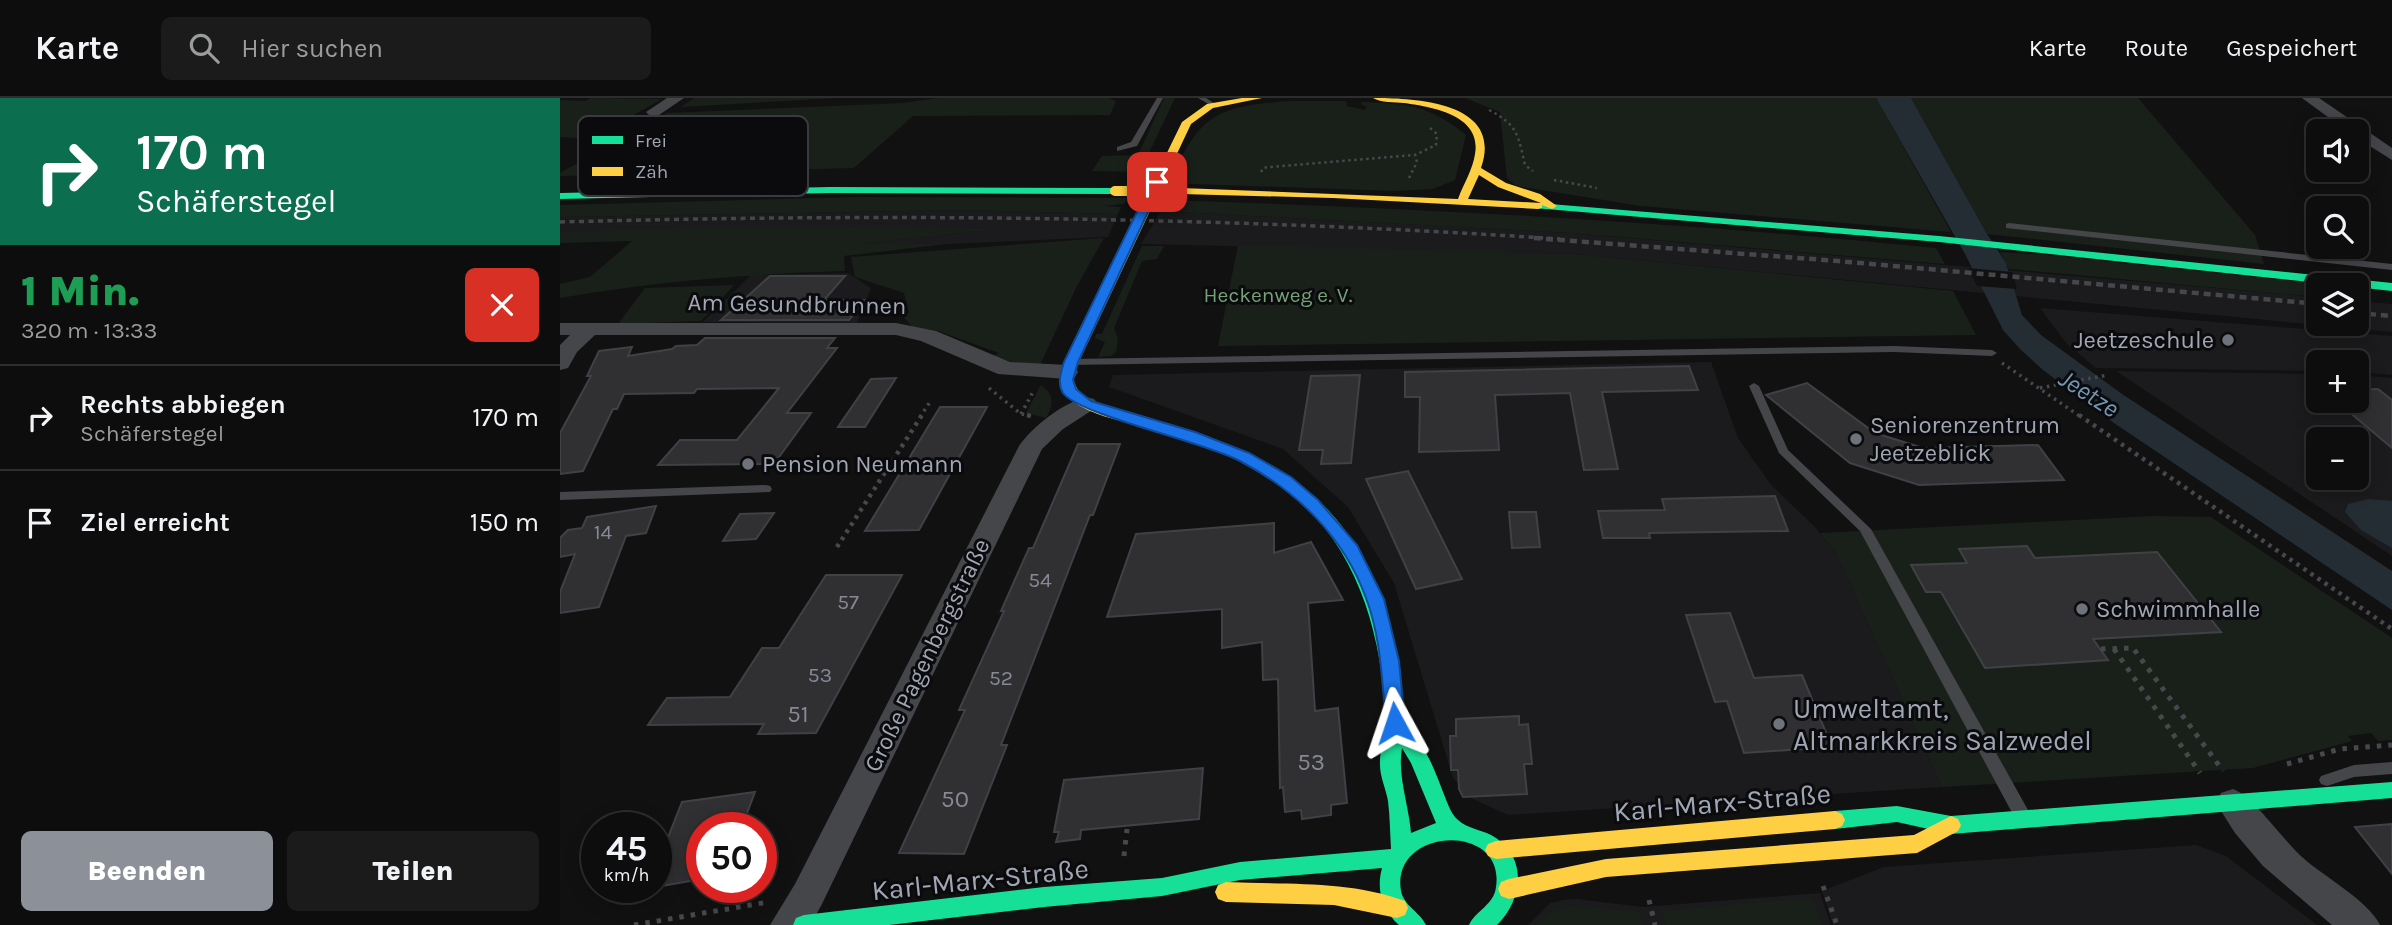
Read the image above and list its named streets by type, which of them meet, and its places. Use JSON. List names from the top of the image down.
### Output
{
  "streets": {
    "main road": ["Karl-Marx-Straße"],
    "street": ["Am Gesundbrunnen", "Große Pagenbergstraße"]
  },
  "water": ["Jeetze"],
  "parks": ["Heckenweg e. V."],
  "places": [
    "Jeetzeschule",
    "Seniorenzentrum Jeetzeblick",
    "Pension Neumann",
    "Schwimmhalle",
    "Umweltamt, Altmarkkreis Salzwedel"
  ],
  "house_numbers": [
    "14",
    "54",
    "57",
    "53",
    "52",
    "51",
    "53",
    "50"
  ],
  "legend": ["Frei", "Zäh"],
  "page": {
    "header": "Karte",
    "search": "Hier suchen",
    "nav": ["Karte", "Route", "Gespeichert"],
    "turn": ["170 m", "Schäferstegel"],
    "map_buttons": ["+", "−"],
    "heading": ["1 Min.", "320 m · 13:33"],
    "list": [
      {
        "name": "Rechts abbiegen",
        "note": "Schäferstegel",
        "value": "170 m"
      },
      {
        "name": "Ziel erreicht",
        "value": "150 m"
      }
    ],
    "speed": "45 km/h",
    "limit": "50",
    "buttons": ["Beenden", "Teilen"]
  }
}
